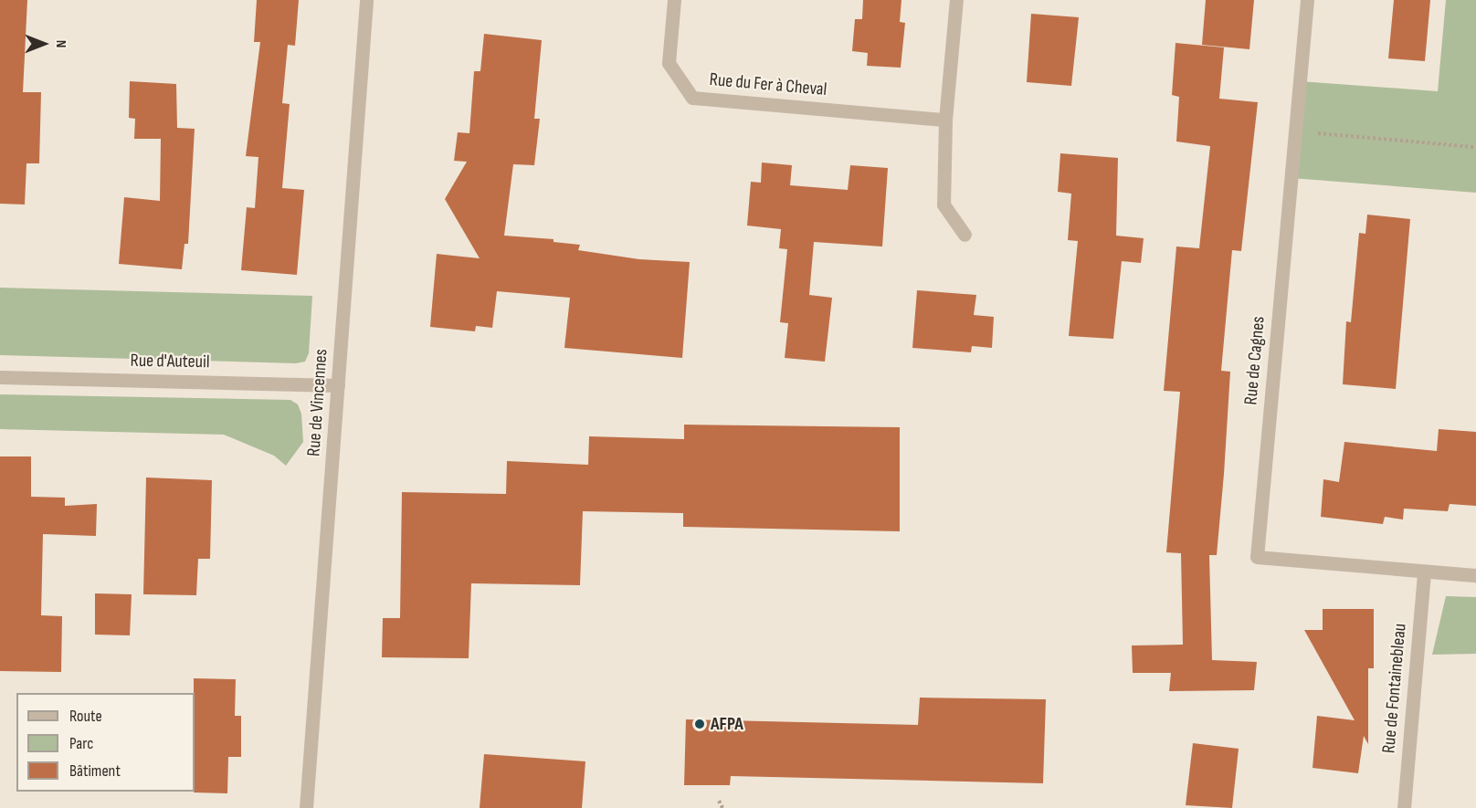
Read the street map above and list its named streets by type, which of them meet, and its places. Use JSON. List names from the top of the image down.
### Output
{
  "streets": {
    "street": [
      "Rue du Fer à Cheval",
      "Rue de Cagnes",
      "Rue d'Auteuil",
      "Rue de Vincennes",
      "Rue de Fontainebleau"
    ]
  },
  "crossings": [
    ["Rue de Cagnes", "Rue de Fontainebleau"],
    ["Rue d'Auteuil", "Rue de Vincennes"]
  ],
  "places": ["AFPA"],
  "legend": ["Route", "Parc", "Bâtiment"],
  "north": "right"
}
